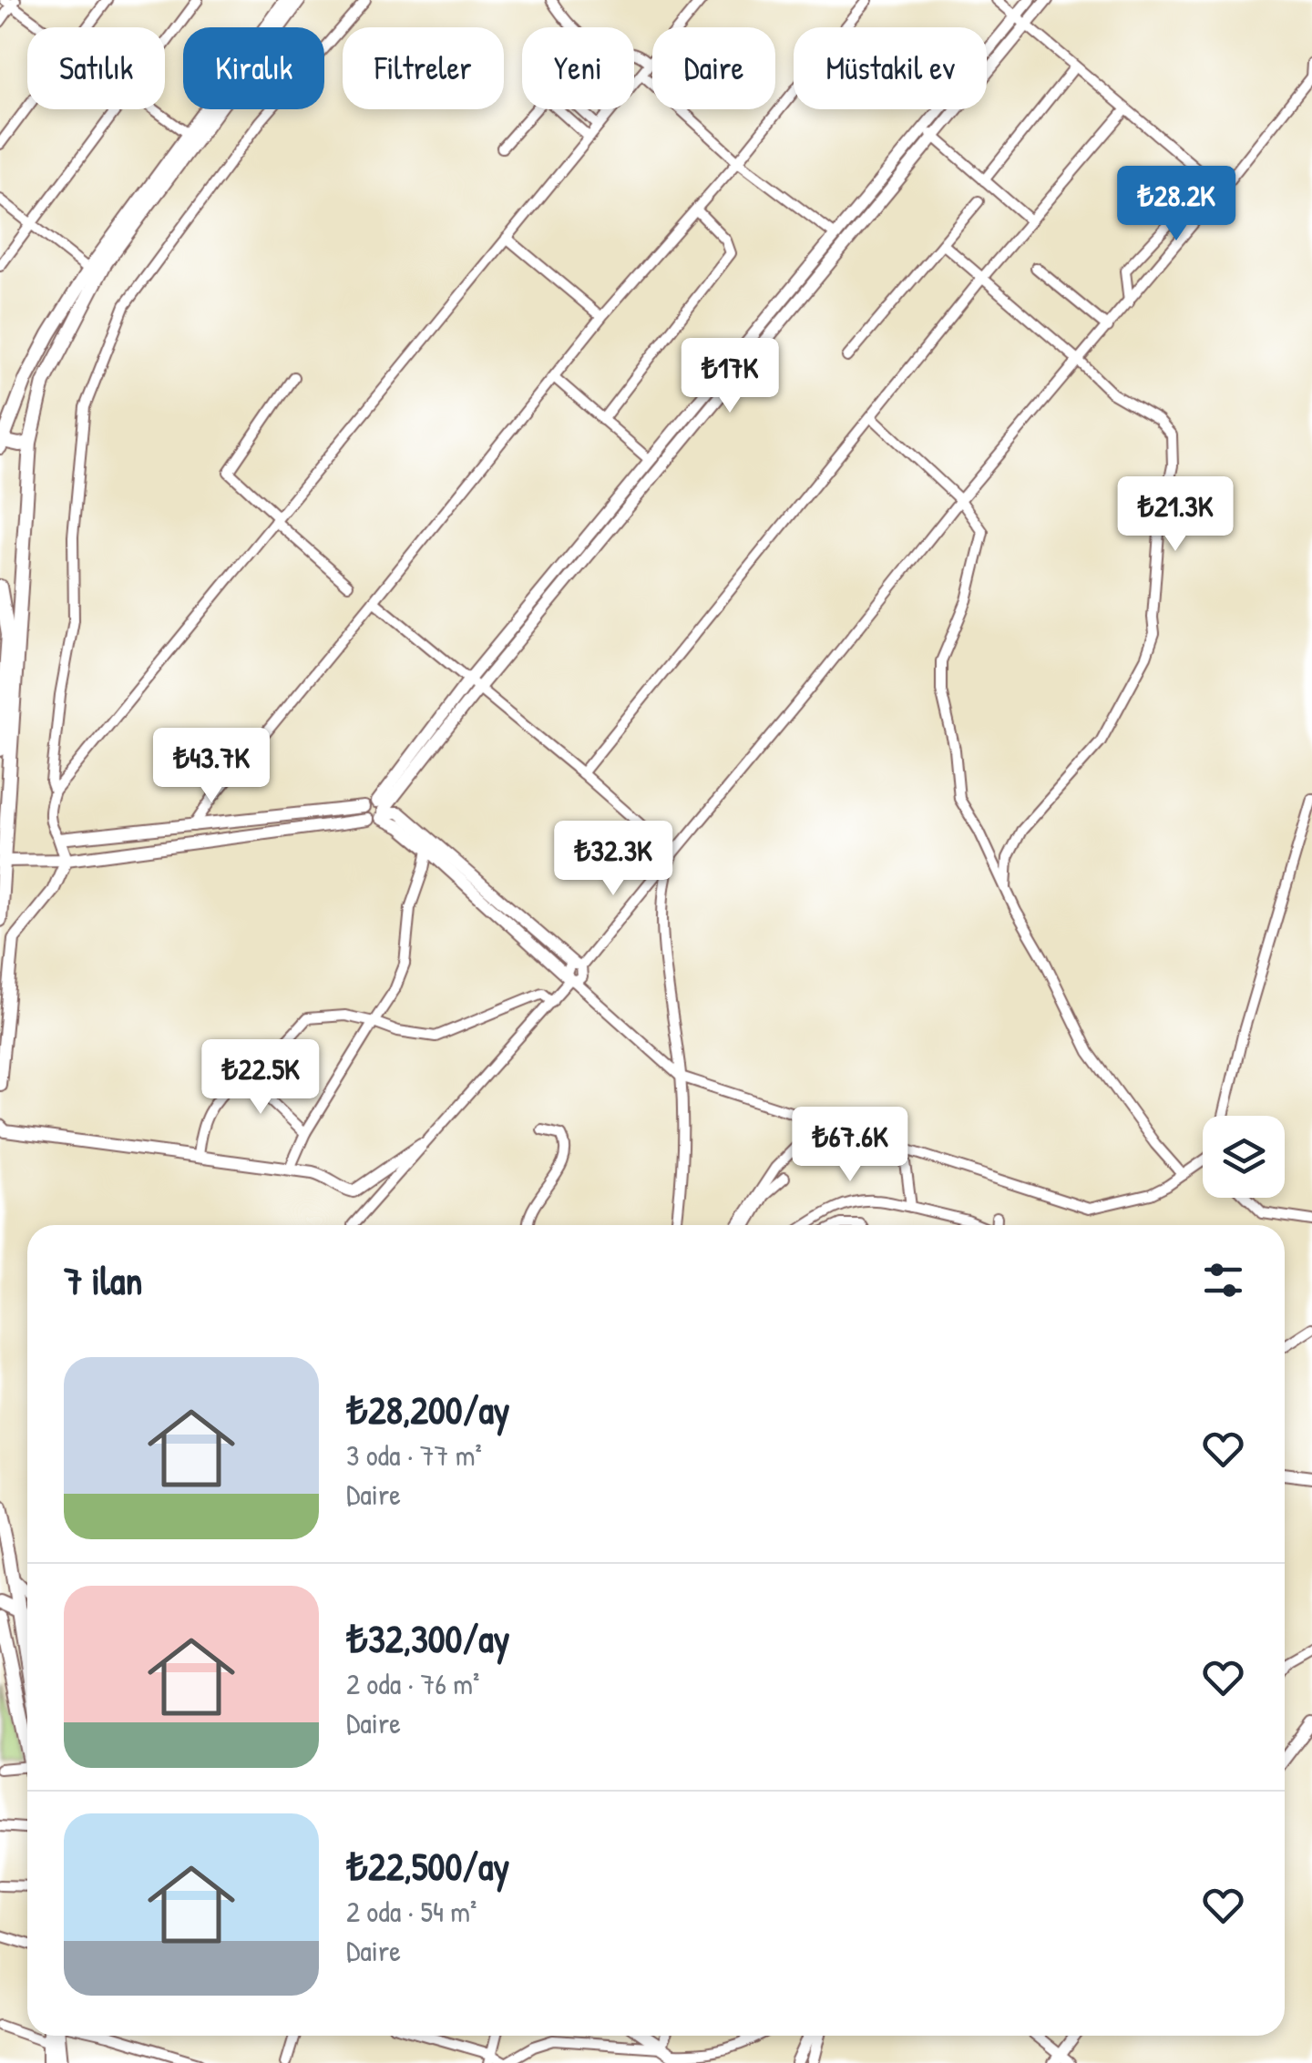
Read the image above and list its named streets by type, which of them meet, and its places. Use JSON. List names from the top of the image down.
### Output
{
  "page": {
    "chip": [
      "Satılık",
      "Kiralık",
      "Filtreler",
      "Yeni",
      "Daire",
      "Müstakil ev"
    ],
    "price": [
      "₺28.2K",
      "₺17K",
      "₺21.3K",
      "₺43.7K",
      "₺32.3K",
      "₺22.5K",
      "₺67.6K"
    ],
    "heading": "7 ilan",
    "list": [
      {
        "name": "₺28,200/ay",
        "note": "3 oda · 77 m² · Daire"
      },
      {
        "name": "₺32,300/ay",
        "note": "2 oda · 76 m² · Daire"
      },
      {
        "name": "₺22,500/ay",
        "note": "2 oda · 54 m² · Daire"
      }
    ]
  }
}
